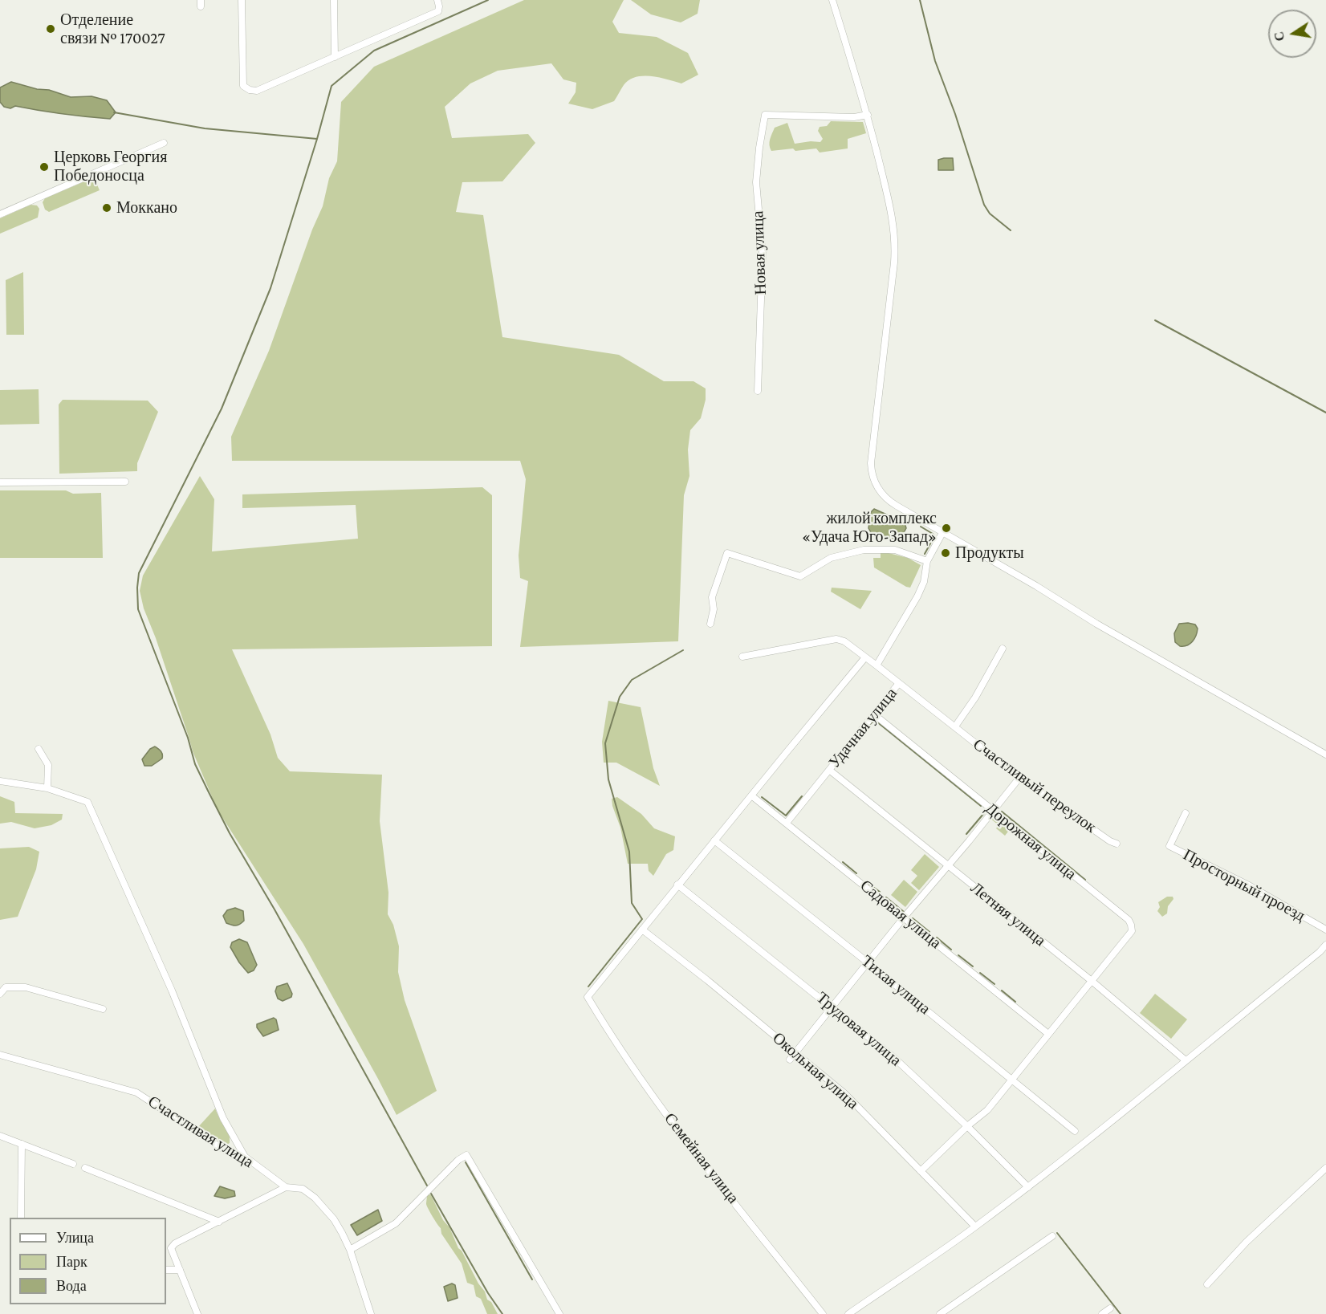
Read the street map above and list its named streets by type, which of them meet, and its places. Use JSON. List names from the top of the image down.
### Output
{
  "streets": {
    "street": [
      "Новая улица",
      "Удачная улица",
      "Счастливый переулок",
      "Дорожная улица",
      "Просторный проезд",
      "Садовая улица",
      "Летняя улица",
      "Тихая улица",
      "Трудовая улица",
      "Окольная улица",
      "Счастливая улица",
      "Семейная улица"
    ]
  },
  "crossings": [
    ["Удачная улица", "Счастливый переулок"],
    ["Удачная улица", "Дорожная улица"],
    ["Удачная улица", "Садовая улица"],
    ["Удачная улица", "Летняя улица"],
    ["Дорожная улица", "Летняя улица"],
    ["Окольная улица", "Семейная улица"]
  ],
  "places": [
    "Отделение связи № 170027",
    "Церковь Георгия Победоносца",
    "Моккано",
    "жилой комплекс «Удача Юго-Запад»",
    "Продукты"
  ],
  "legend": ["Улица", "Парк", "Вода"],
  "north": "left"
}
